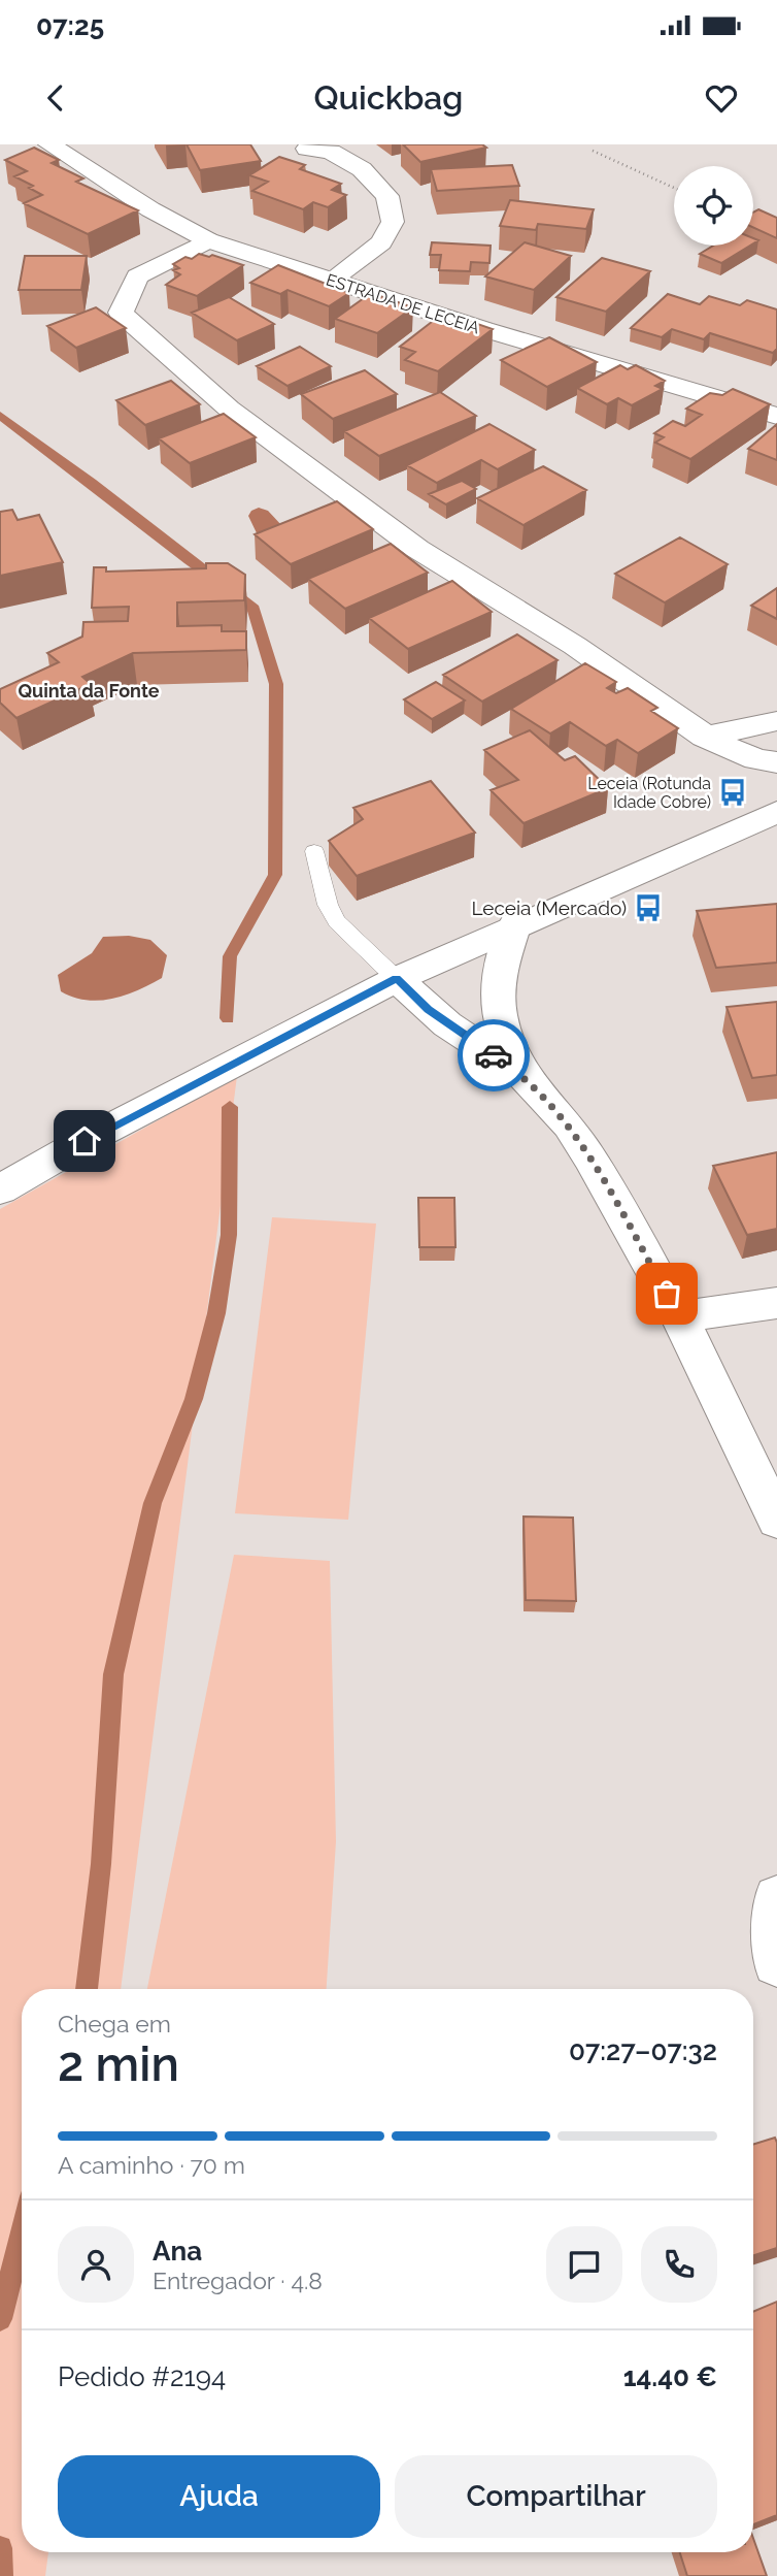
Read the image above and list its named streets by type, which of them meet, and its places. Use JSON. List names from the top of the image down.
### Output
{
  "streets": {
    "street": ["ESTRADA DE LECEIA"]
  },
  "districts": ["Quinta da Fonte"],
  "places": {
    "bus stop": ["Leceia (Rotunda Idade Cobre)", "Leceia (Mercado)"]
  },
  "page": {
    "status": "07:25",
    "header": "Quickbag",
    "heading": ["2 min", "Chega em", "07:27–07:32"],
    "panel": [
      "Ana",
      "Entregador · 4.8",
      "Pedido #2194",
      "14.40 €"
    ],
    "bar": "A caminho · 70 m",
    "buttons": ["Ajuda", "Compartilhar"]
  }
}
